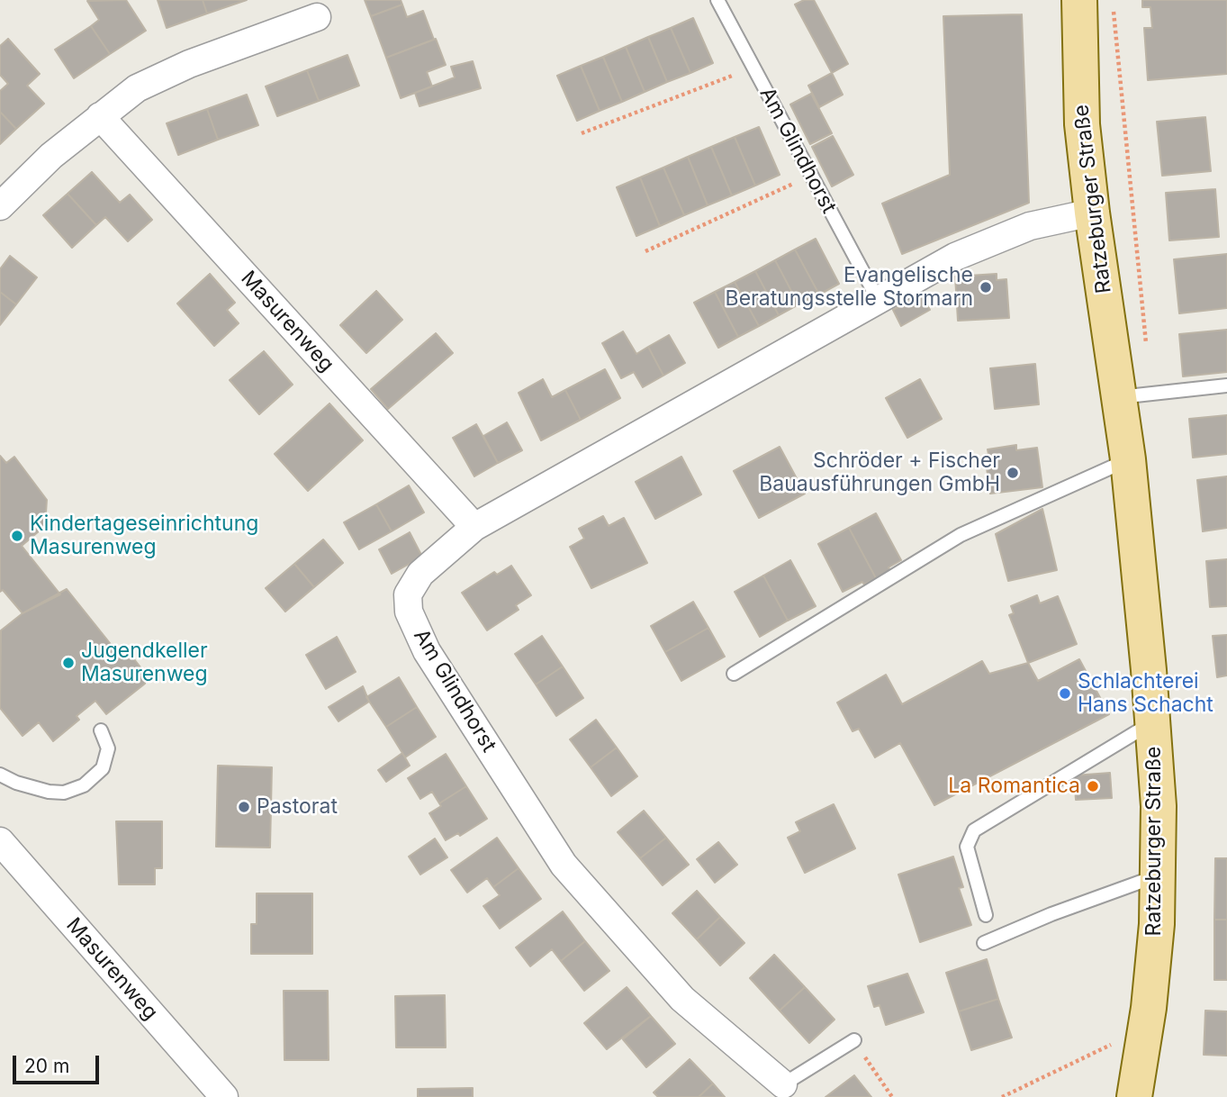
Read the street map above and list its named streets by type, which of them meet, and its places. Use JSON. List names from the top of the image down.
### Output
{
  "streets": {
    "main road": ["Ratzeburger Straße"],
    "street": ["Am Glindhorst", "Masurenweg"]
  },
  "crossings": [
    ["Am Glindhorst", "Ratzeburger Straße"],
    ["Am Glindhorst", "Masurenweg"]
  ],
  "places": [
    "Evangelische Beratungsstelle Stormarn",
    "Schröder + Fischer Bauausführungen GmbH",
    "Kindertageseinrichtung Masurenweg",
    "Jugendkeller Masurenweg",
    "Schlachterei Hans Schacht",
    "La Romantica",
    "Pastorat"
  ],
  "scale_bar": "20 m"
}
